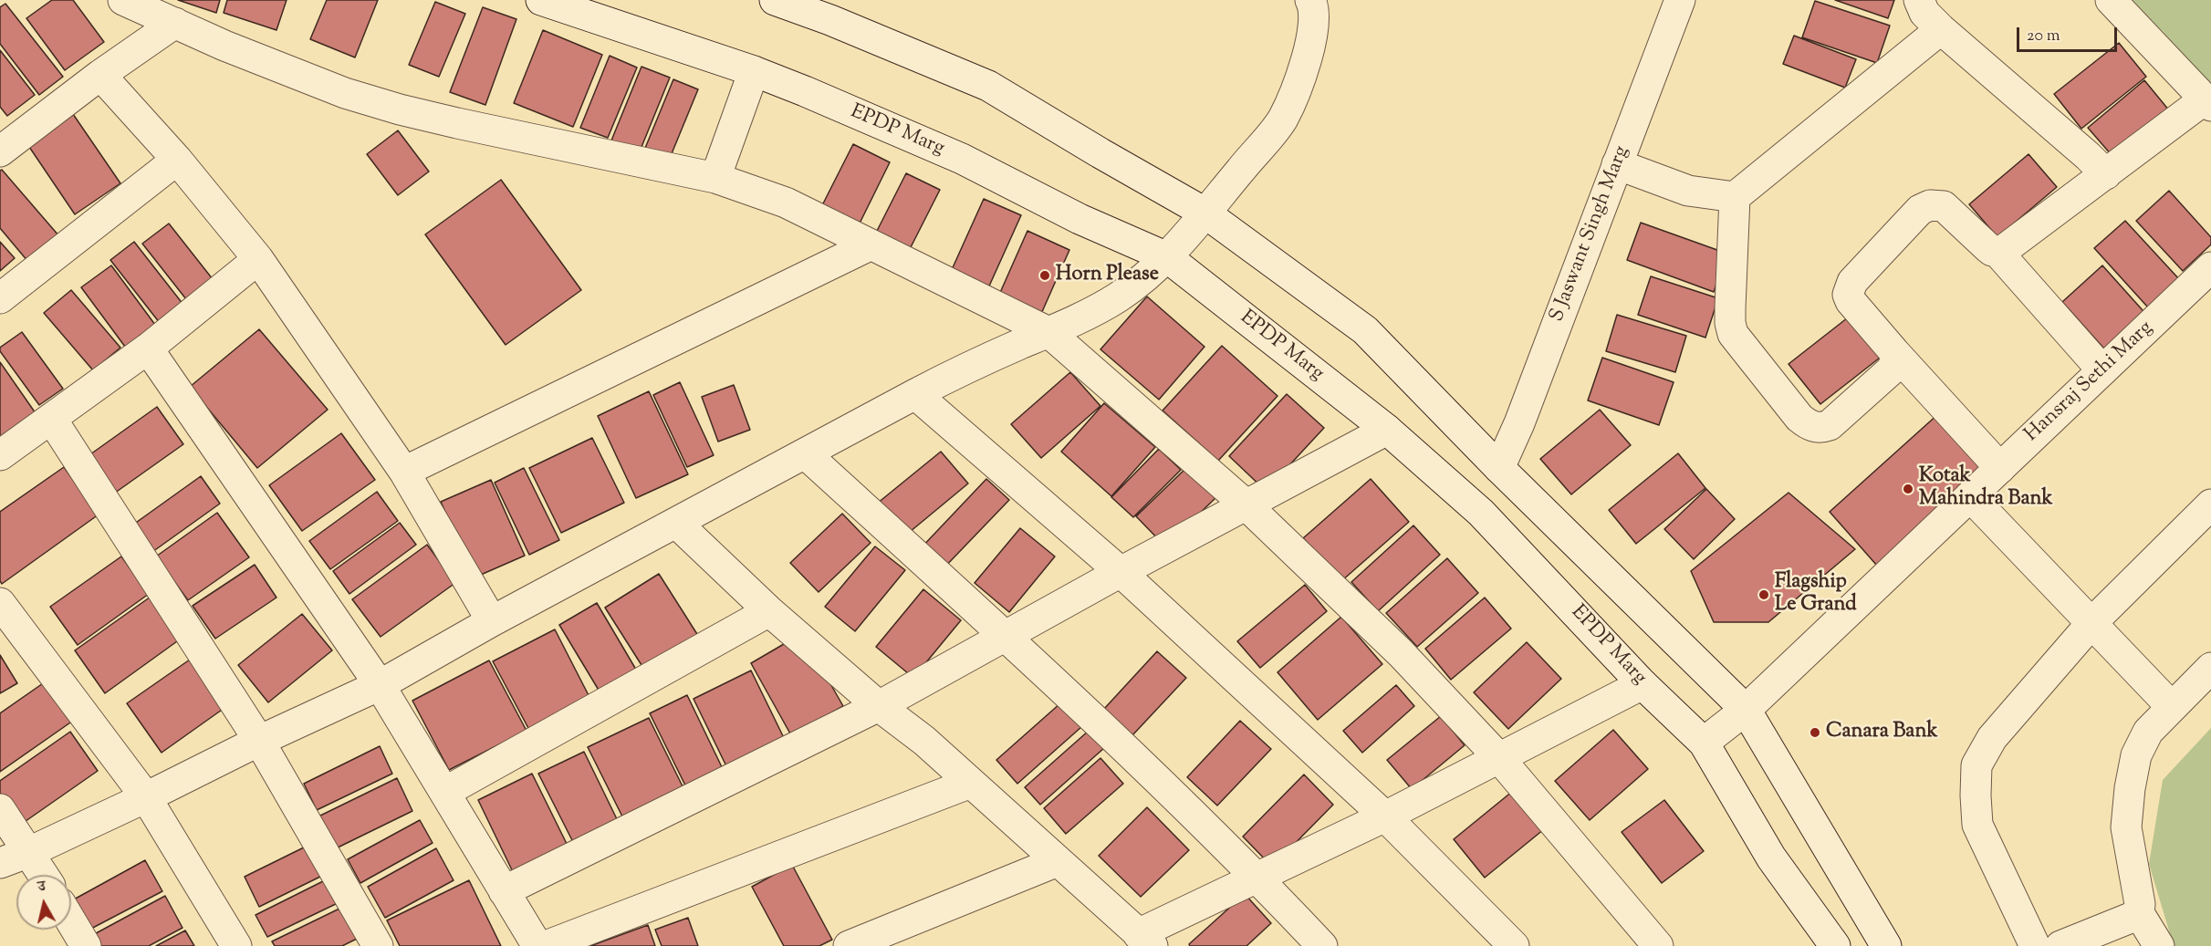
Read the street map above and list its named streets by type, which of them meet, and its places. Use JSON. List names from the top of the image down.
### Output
{
  "streets": {
    "street": ["EPDP Marg", "S Jaswant Singh Marg", "Hansraj Sethi Marg"]
  },
  "crossings": [
    ["EPDP Marg", "Hansraj Sethi Marg"]
  ],
  "places": [
    "Horn Please",
    "Kotak Mahindra Bank",
    "Flagship Le Grand",
    "Canara Bank"
  ],
  "scale_bar": "20 m",
  "north": "top"
}
